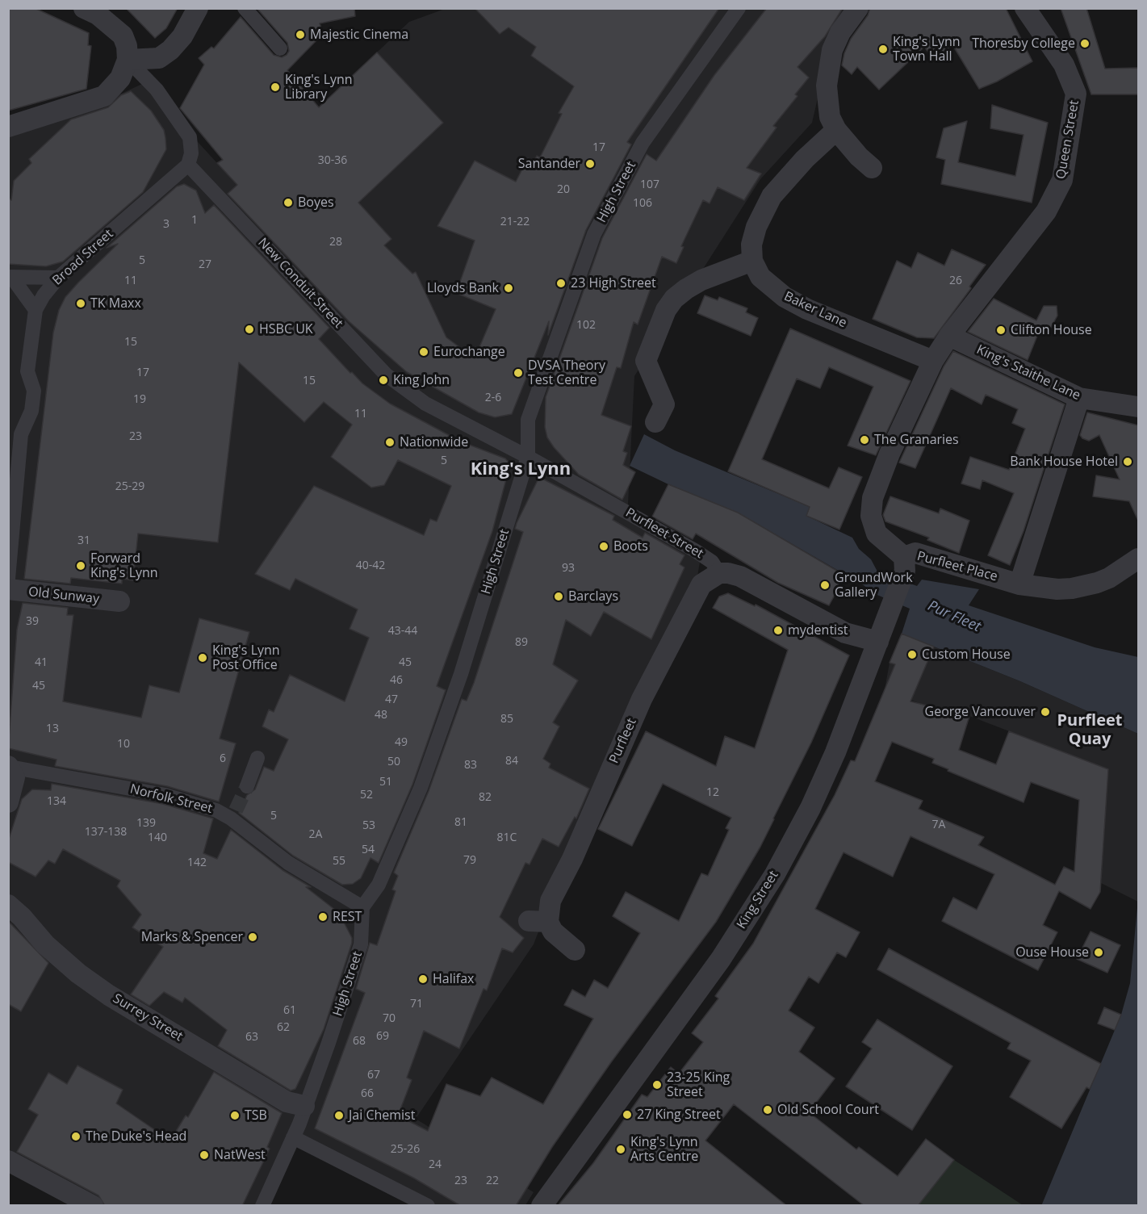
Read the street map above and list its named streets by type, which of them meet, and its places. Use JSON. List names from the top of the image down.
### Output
{
  "streets": {
    "street": [
      "Queen Street",
      "High Street",
      "Broad Street",
      "New Conduit Street",
      "Baker Lane",
      "King's Staithe Lane",
      "Purfleet Street",
      "Purfleet Place",
      "Old Sunway",
      "Purfleet",
      "Norfolk Street",
      "King Street",
      "Surrey Street"
    ]
  },
  "crossings": [
    ["Queen Street", "King's Staithe Lane"],
    ["Queen Street", "Purfleet Place"],
    ["High Street", "New Conduit Street"],
    ["High Street", "Purfleet Street"],
    ["High Street", "Norfolk Street"],
    ["High Street", "Surrey Street"],
    ["Broad Street", "New Conduit Street"],
    ["New Conduit Street", "Purfleet Street"],
    ["Baker Lane", "Purfleet Place"],
    ["King's Staithe Lane", "Purfleet Place"],
    ["Purfleet Street", "Purfleet"],
    ["Purfleet Place", "King Street"]
  ],
  "districts": ["King's Lynn", "Purfleet Quay"],
  "water": ["Pur Fleet"],
  "places": [
    "Majestic Cinema",
    "Thoresby College",
    "King's Lynn Town Hall",
    "King's Lynn Library",
    "Santander",
    "Boyes",
    "23 High Street",
    "Lloyds Bank",
    "TK Maxx",
    "HSBC UK",
    "Clifton House",
    "Eurochange",
    "DVSA Theory Test Centre",
    "King John",
    "The Granaries",
    "Nationwide",
    "Bank House Hotel",
    "Boots",
    "Forward King's Lynn",
    "GroundWork Gallery",
    "Barclays",
    "mydentist",
    "Custom House",
    "King's Lynn Post Office",
    "George Vancouver",
    "REST",
    "Marks & Spencer",
    "Ouse House",
    "Halifax",
    "23-25 King Street",
    "Old School Court",
    "27 King Street",
    "TSB",
    "Jai Chemist",
    "The Duke's Head",
    "King's Lynn Arts Centre",
    "NatWest"
  ],
  "house_numbers": [
    "17",
    "30-36",
    "107",
    "20",
    "106",
    "1",
    "21-22",
    "3",
    "28",
    "5",
    "27",
    "11",
    "26",
    "102",
    "15",
    "17",
    "15",
    "2-6",
    "19",
    "11",
    "23",
    "5",
    "25-29",
    "31",
    "40-42",
    "93",
    "39",
    "43-44",
    "89",
    "41",
    "45",
    "46",
    "45",
    "47",
    "48",
    "85",
    "13",
    "49",
    "10",
    "6",
    "84",
    "50",
    "83",
    "51",
    "12",
    "52",
    "82",
    "134",
    "5",
    "81",
    "139",
    "7A",
    "53",
    "137-138",
    "2A",
    "140",
    "81C",
    "54",
    "79",
    "55",
    "142",
    "71",
    "61",
    "70",
    "62",
    "69",
    "63",
    "68",
    "67",
    "66",
    "25-26",
    "24",
    "23",
    "22"
  ]
}
